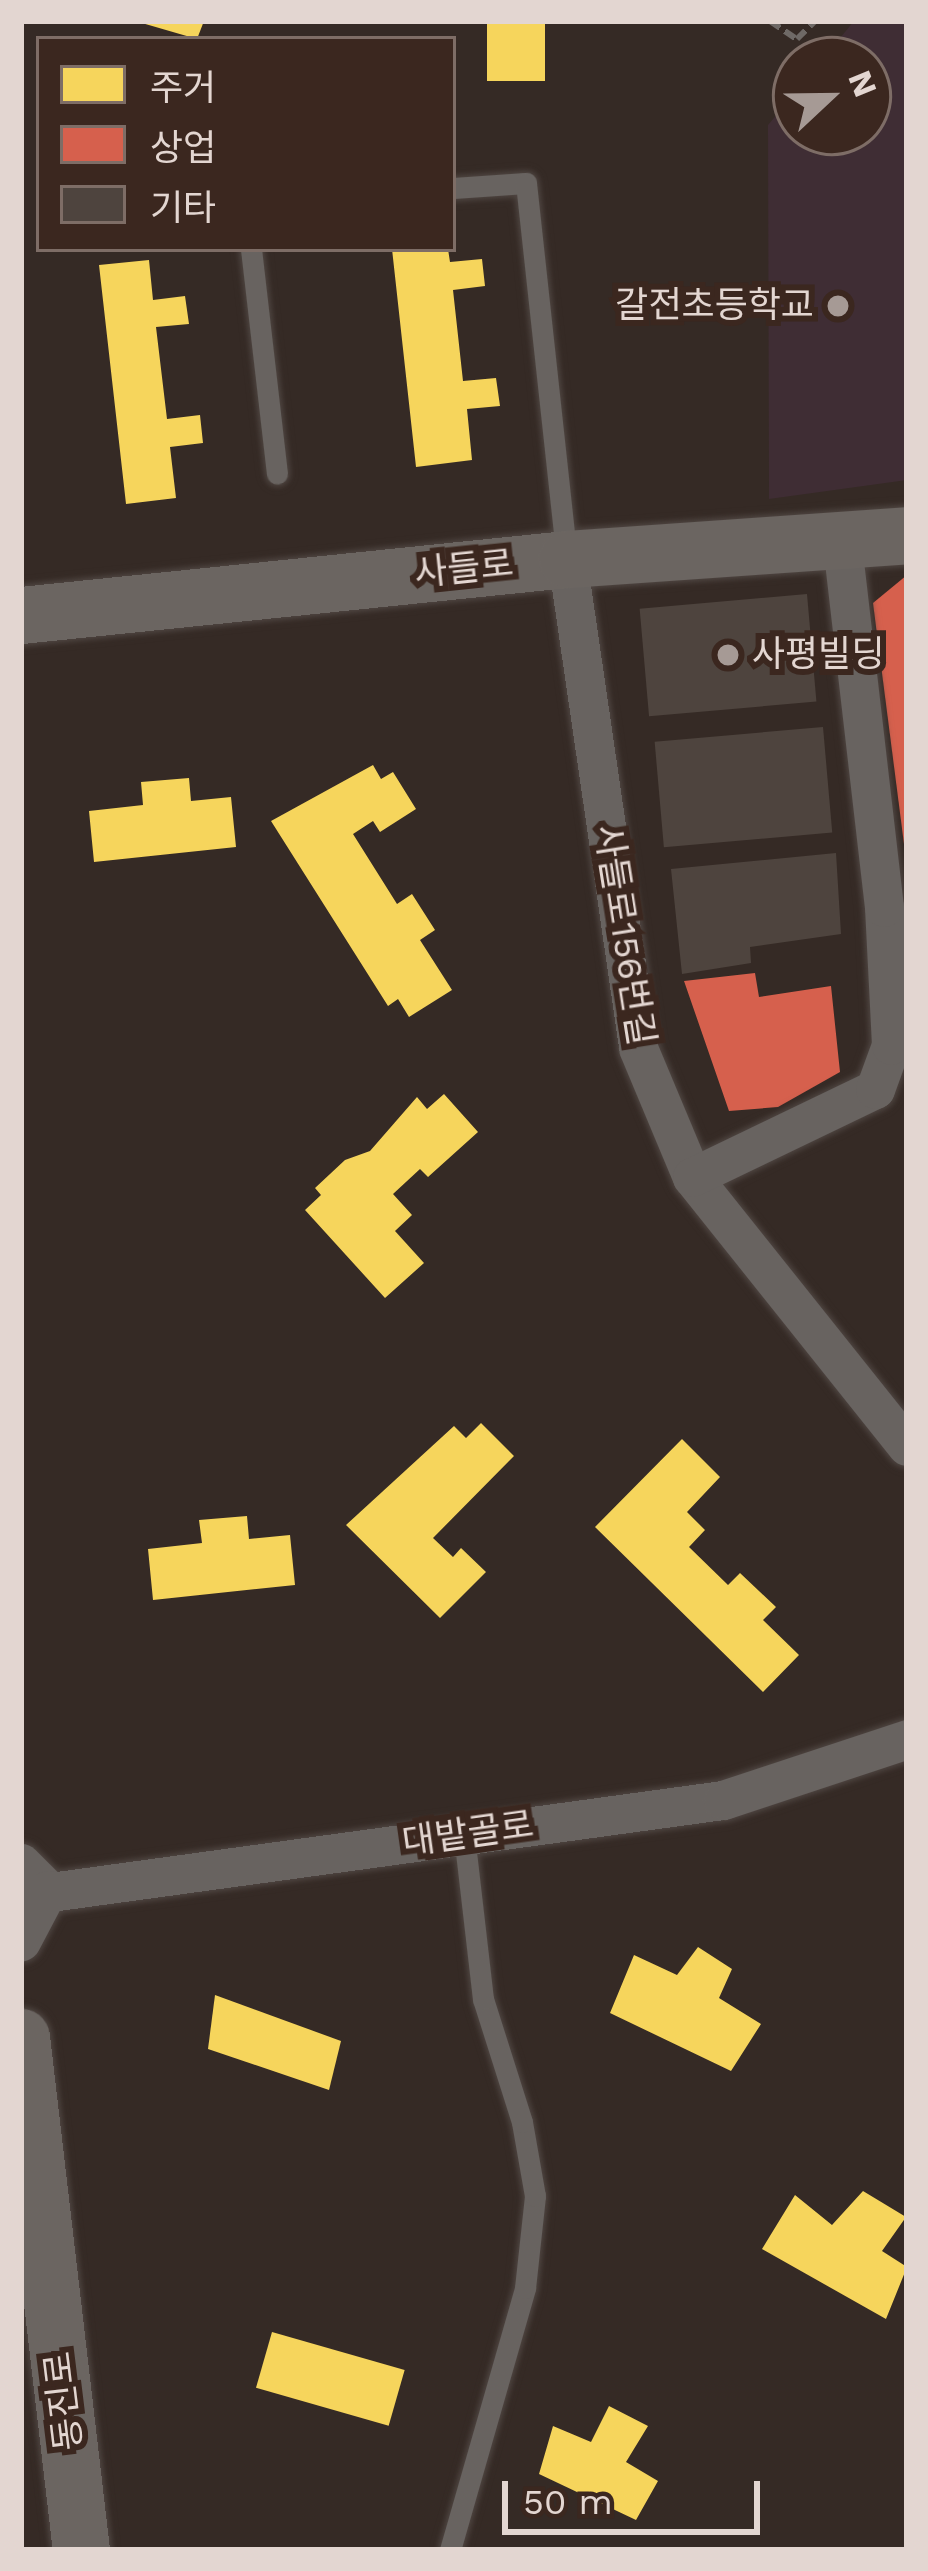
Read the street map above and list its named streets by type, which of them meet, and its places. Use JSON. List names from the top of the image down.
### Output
{
  "streets": {
    "street": [
      "사들로",
      "사들로156번길",
      "대밭골로",
      "동진로"
    ]
  },
  "crossings": [
    ["사들로", "사들로156번길"]
  ],
  "places": ["갈전초등학교", "사평빌딩"],
  "legend": ["주거", "상업", "기타"],
  "scale_bar": "50 m",
  "north": "right"
}
